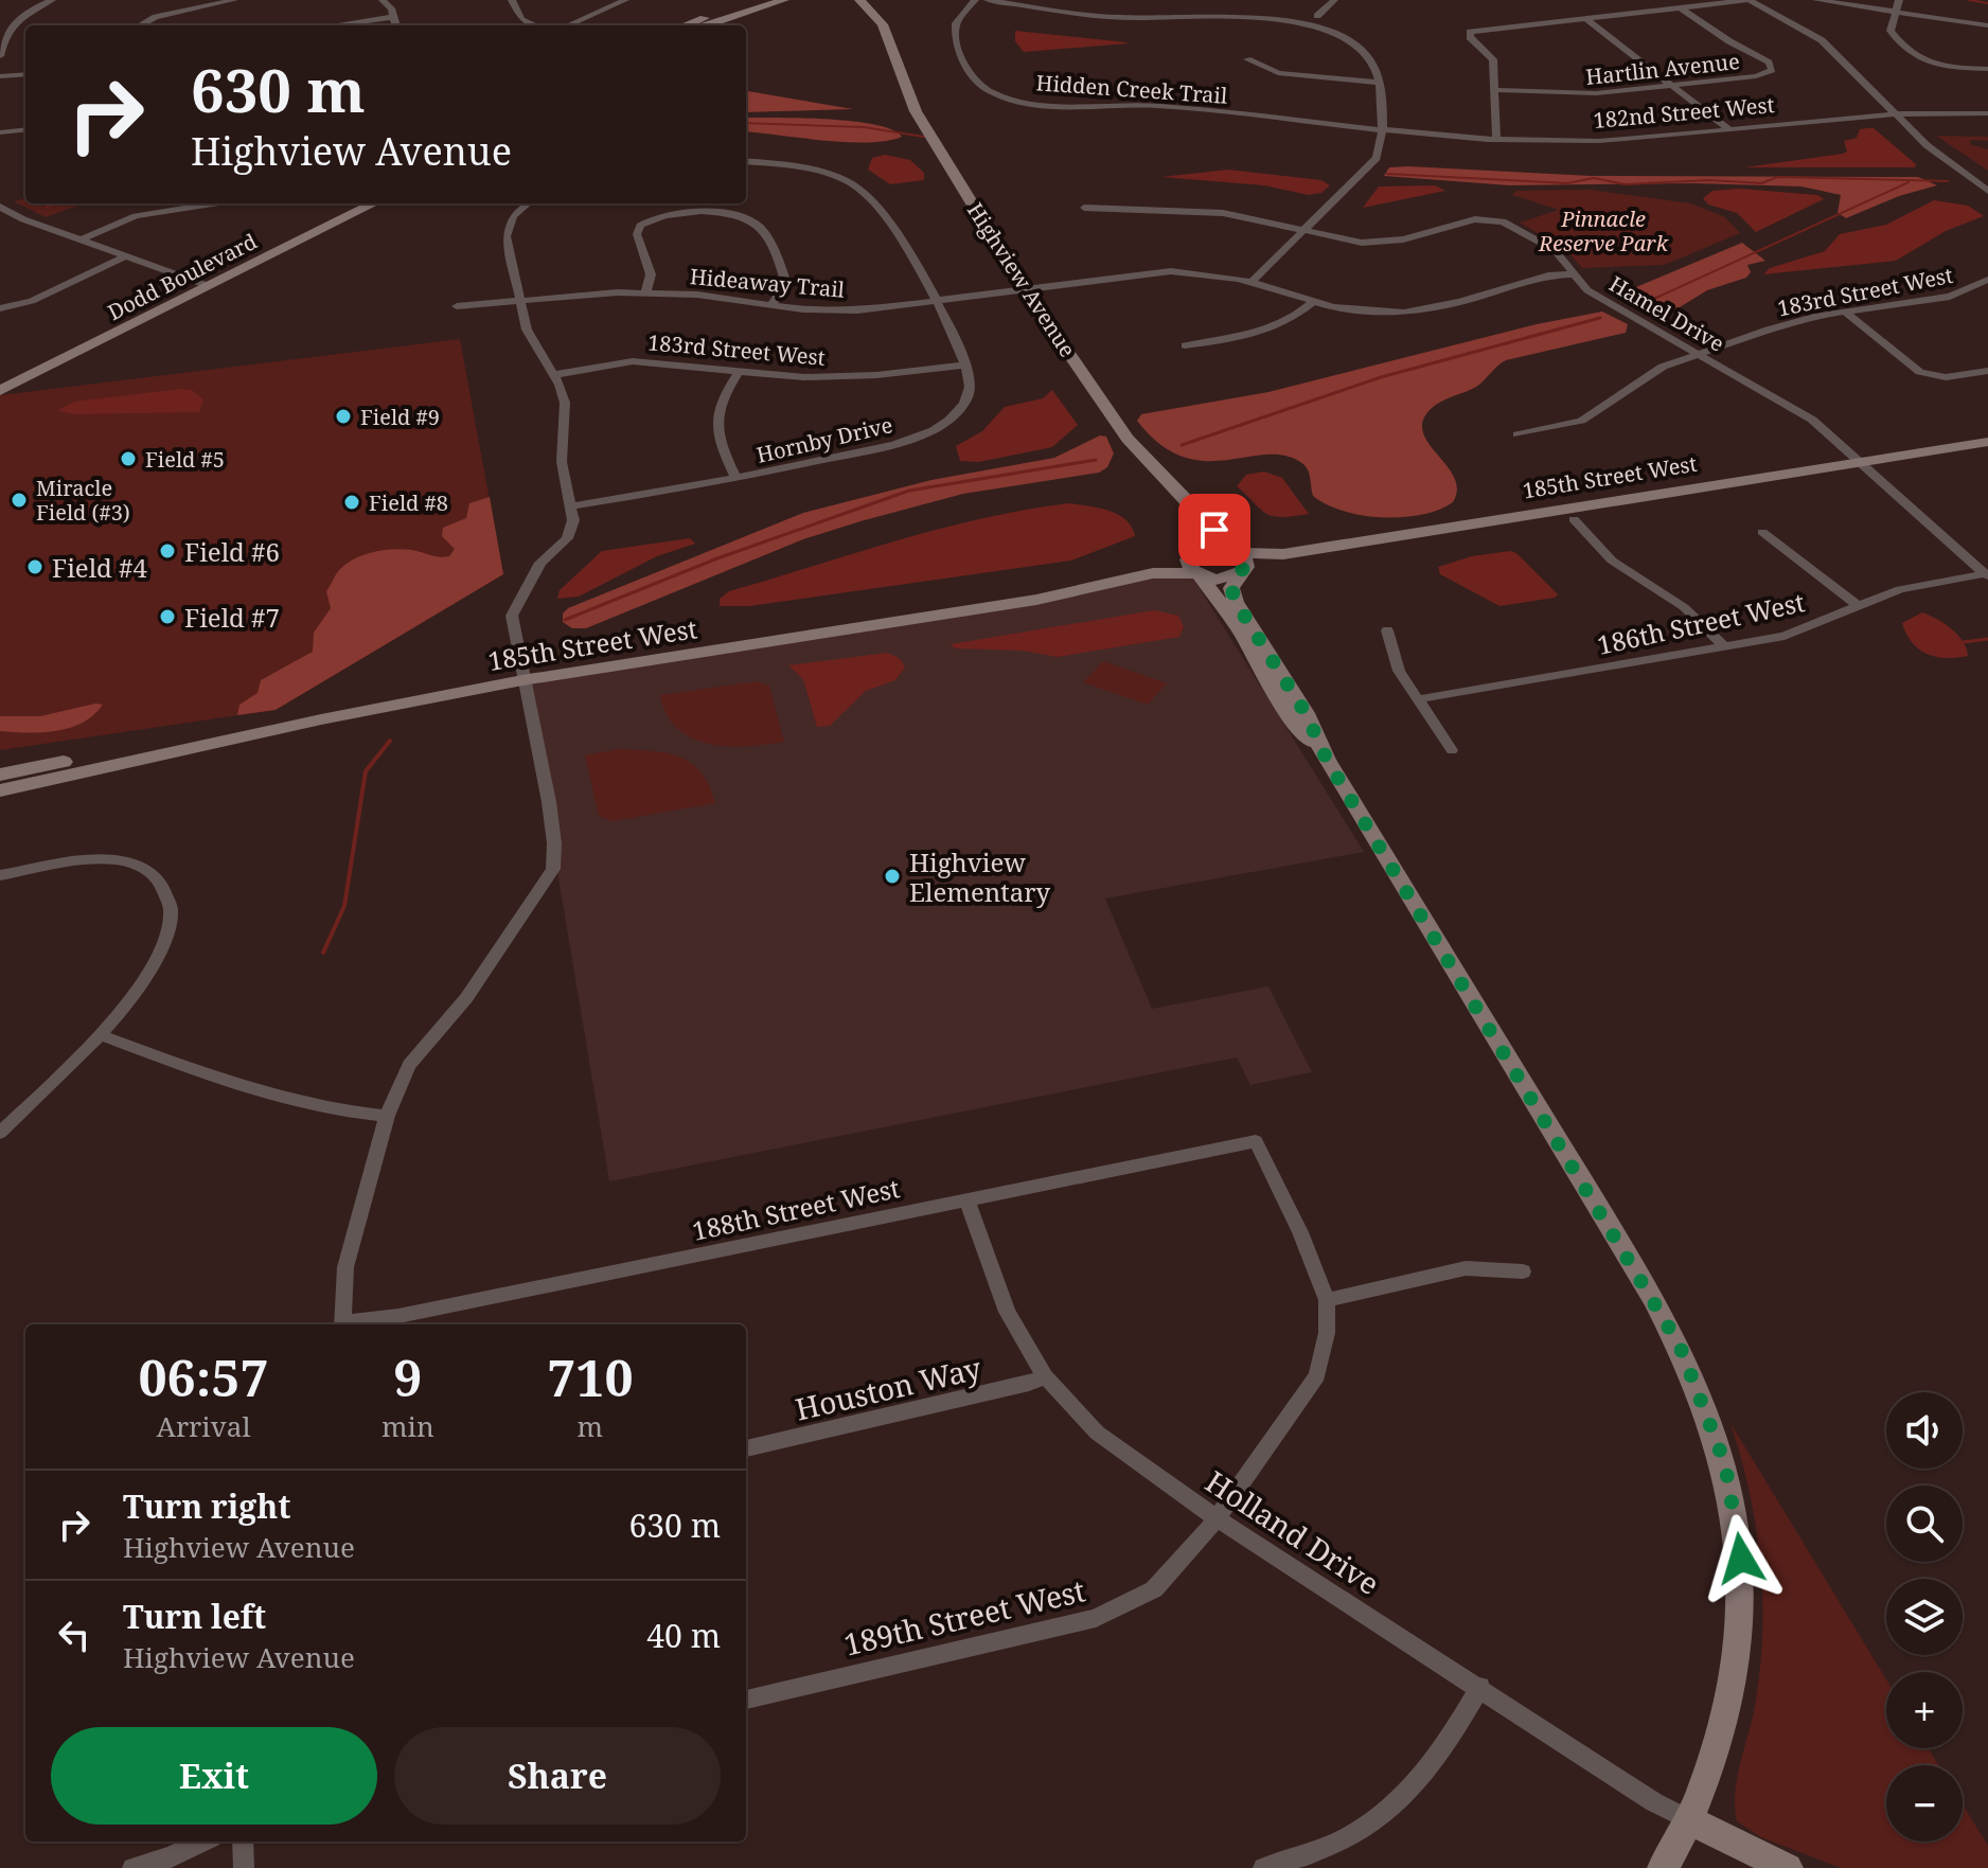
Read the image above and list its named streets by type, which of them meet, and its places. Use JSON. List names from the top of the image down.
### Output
{
  "streets": {
    "street": [
      "Hartlin Avenue",
      "Hidden Creek Trail",
      "182nd Street West",
      "Dodd Boulevard",
      "Highview Avenue",
      "Hideaway Trail",
      "183rd Street West",
      "Hamel Drive",
      "Hornby Drive",
      "185th Street West",
      "186th Street West",
      "188th Street West",
      "Houston Way",
      "Holland Drive",
      "189th Street West"
    ]
  },
  "crossings": [
    ["Hidden Creek Trail", "182nd Street West"],
    ["Highview Avenue", "Hideaway Trail"],
    ["Highview Avenue", "185th Street West"],
    ["Highview Avenue", "Holland Drive"],
    ["Hideaway Trail", "Hamel Drive"],
    ["183rd Street West", "Hamel Drive"],
    ["183rd Street West", "Hornby Drive"],
    ["Hamel Drive", "185th Street West"],
    ["Hamel Drive", "186th Street West"],
    ["188th Street West", "Holland Drive"],
    ["188th Street West", "189th Street West"],
    ["Houston Way", "Holland Drive"],
    ["Holland Drive", "189th Street West"]
  ],
  "parks": ["Pinnacle Reserve Park"],
  "places": [
    "Field #9",
    "Field #5",
    "Miracle Field (#3)",
    "Field #8",
    "Field #6",
    "Field #4",
    "Field #7",
    "Highview Elementary"
  ],
  "page": {
    "turn": ["630 m", "Highview Avenue"],
    "eta": [
      "06:57",
      "Arrival",
      "9",
      "min",
      "710",
      "m"
    ],
    "map_buttons": ["+", "−"],
    "list": [
      {
        "name": "Turn right",
        "note": "Highview Avenue",
        "value": "630 m"
      },
      {
        "name": "Turn left",
        "note": "Highview Avenue",
        "value": "40 m"
      }
    ],
    "buttons": ["Exit", "Share"]
  }
}
